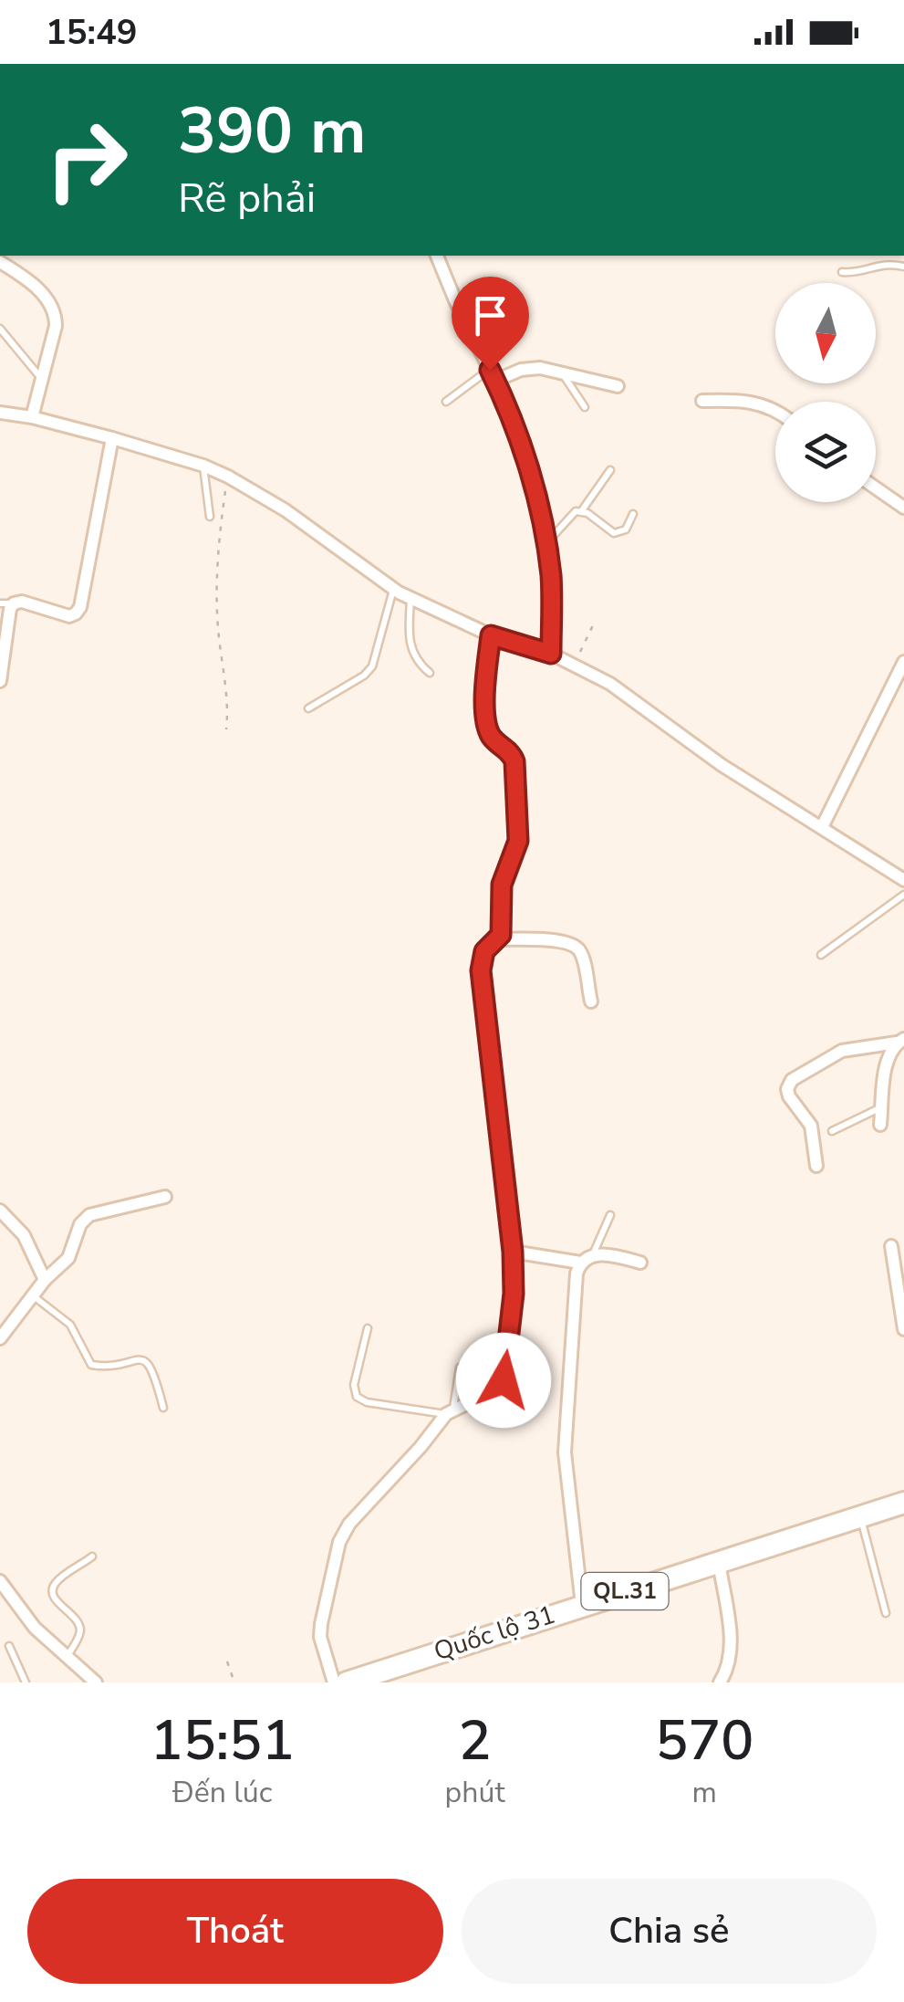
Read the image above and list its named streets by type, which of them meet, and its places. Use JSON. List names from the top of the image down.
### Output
{
  "streets": {
    "highway": ["QL.31", "Quốc lộ 31"]
  },
  "north": "bottom",
  "page": {
    "status": "15:49",
    "turn": ["390 m", "Rẽ phải"],
    "eta": [
      "15:51",
      "Đến lúc",
      "2",
      "phút",
      "570",
      "m"
    ],
    "buttons": ["Thoát", "Chia sẻ"]
  }
}
